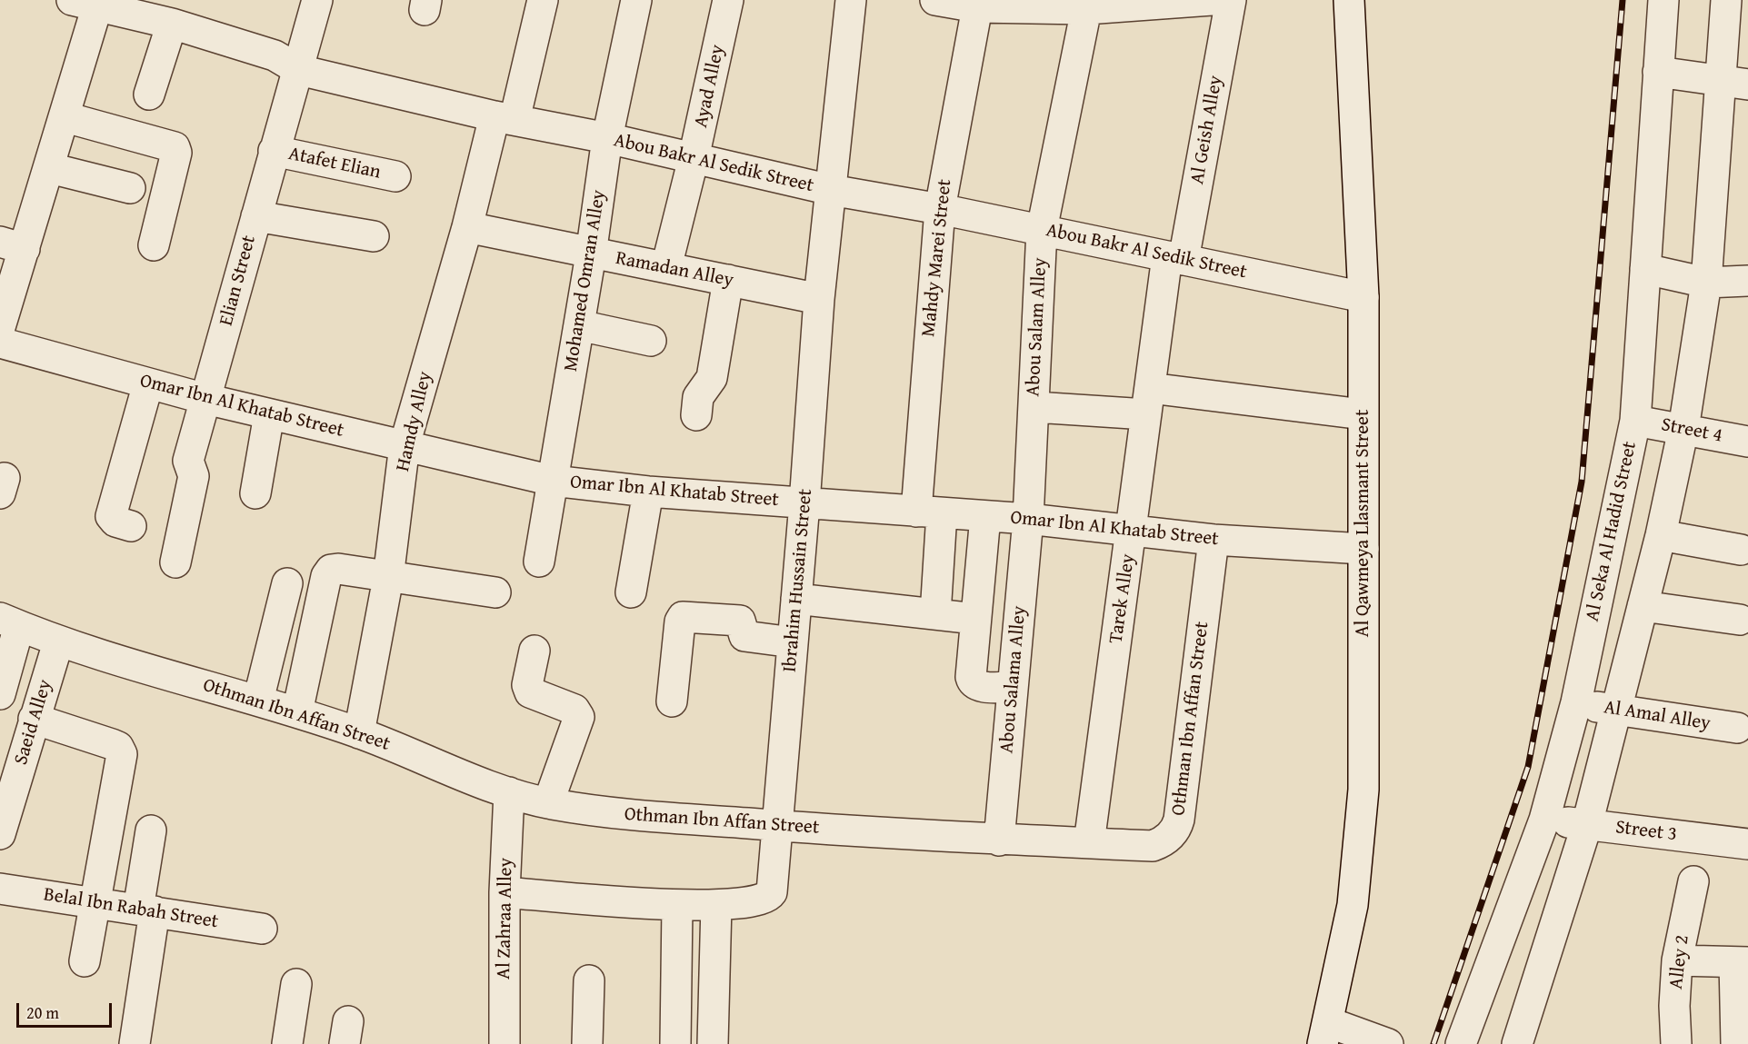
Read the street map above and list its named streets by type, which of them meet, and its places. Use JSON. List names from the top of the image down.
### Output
{
  "streets": {
    "street": [
      "Ayad Alley",
      "Al Geish Alley",
      "Atafet Elian",
      "Abou Bakr Al Sedik Street",
      "Mahdy Marei Street",
      "Ramadan Alley",
      "Elian Street",
      "Mohamed Omran Alley",
      "Abou Salam Alley",
      "Omar Ibn Al Khatab Street",
      "Hamdy Alley",
      "Street 4",
      "Al Qawmeya Llasmant Street",
      "Al Seka Al Hadid Street",
      "Ibrahim Hussain Street",
      "Tarek Alley",
      "Abou Salama Alley",
      "Othman Ibn Affan Street",
      "Al Amal Alley",
      "Saeid Alley",
      "Street 3",
      "Belal Ibn Rabah Street",
      "Al Zahraa Alley",
      "Alley 2"
    ]
  },
  "crossings": [
    ["Ayad Alley", "Abou Bakr Al Sedik Street"],
    ["Ayad Alley", "Ramadan Alley"],
    ["Al Geish Alley", "Abou Bakr Al Sedik Street"],
    ["Al Geish Alley", "Tarek Alley"],
    ["Atafet Elian", "Elian Street"],
    ["Abou Bakr Al Sedik Street", "Mahdy Marei Street"],
    ["Abou Bakr Al Sedik Street", "Elian Street"],
    ["Abou Bakr Al Sedik Street", "Mohamed Omran Alley"],
    ["Abou Bakr Al Sedik Street", "Abou Salam Alley"],
    ["Abou Bakr Al Sedik Street", "Hamdy Alley"],
    ["Abou Bakr Al Sedik Street", "Al Qawmeya Llasmant Street"],
    ["Abou Bakr Al Sedik Street", "Ibrahim Hussain Street"],
    ["Abou Bakr Al Sedik Street", "Tarek Alley"],
    ["Mahdy Marei Street", "Omar Ibn Al Khatab Street"],
    ["Ramadan Alley", "Mohamed Omran Alley"],
    ["Ramadan Alley", "Hamdy Alley"],
    ["Ramadan Alley", "Ibrahim Hussain Street"],
    ["Elian Street", "Omar Ibn Al Khatab Street"],
    ["Mohamed Omran Alley", "Omar Ibn Al Khatab Street"],
    ["Abou Salam Alley", "Omar Ibn Al Khatab Street"],
    ["Abou Salam Alley", "Abou Salama Alley"],
    ["Omar Ibn Al Khatab Street", "Hamdy Alley"],
    ["Omar Ibn Al Khatab Street", "Al Qawmeya Llasmant Street"],
    ["Omar Ibn Al Khatab Street", "Ibrahim Hussain Street"],
    ["Omar Ibn Al Khatab Street", "Tarek Alley"],
    ["Omar Ibn Al Khatab Street", "Abou Salama Alley"],
    ["Omar Ibn Al Khatab Street", "Othman Ibn Affan Street"],
    ["Hamdy Alley", "Othman Ibn Affan Street"],
    ["Street 4", "Al Seka Al Hadid Street"],
    ["Al Seka Al Hadid Street", "Al Amal Alley"],
    ["Al Seka Al Hadid Street", "Street 3"],
    ["Ibrahim Hussain Street", "Othman Ibn Affan Street"],
    ["Ibrahim Hussain Street", "Al Zahraa Alley"],
    ["Tarek Alley", "Othman Ibn Affan Street"],
    ["Abou Salama Alley", "Othman Ibn Affan Street"],
    ["Othman Ibn Affan Street", "Saeid Alley"],
    ["Othman Ibn Affan Street", "Al Zahraa Alley"]
  ],
  "scale_bar": "20 m"
}
